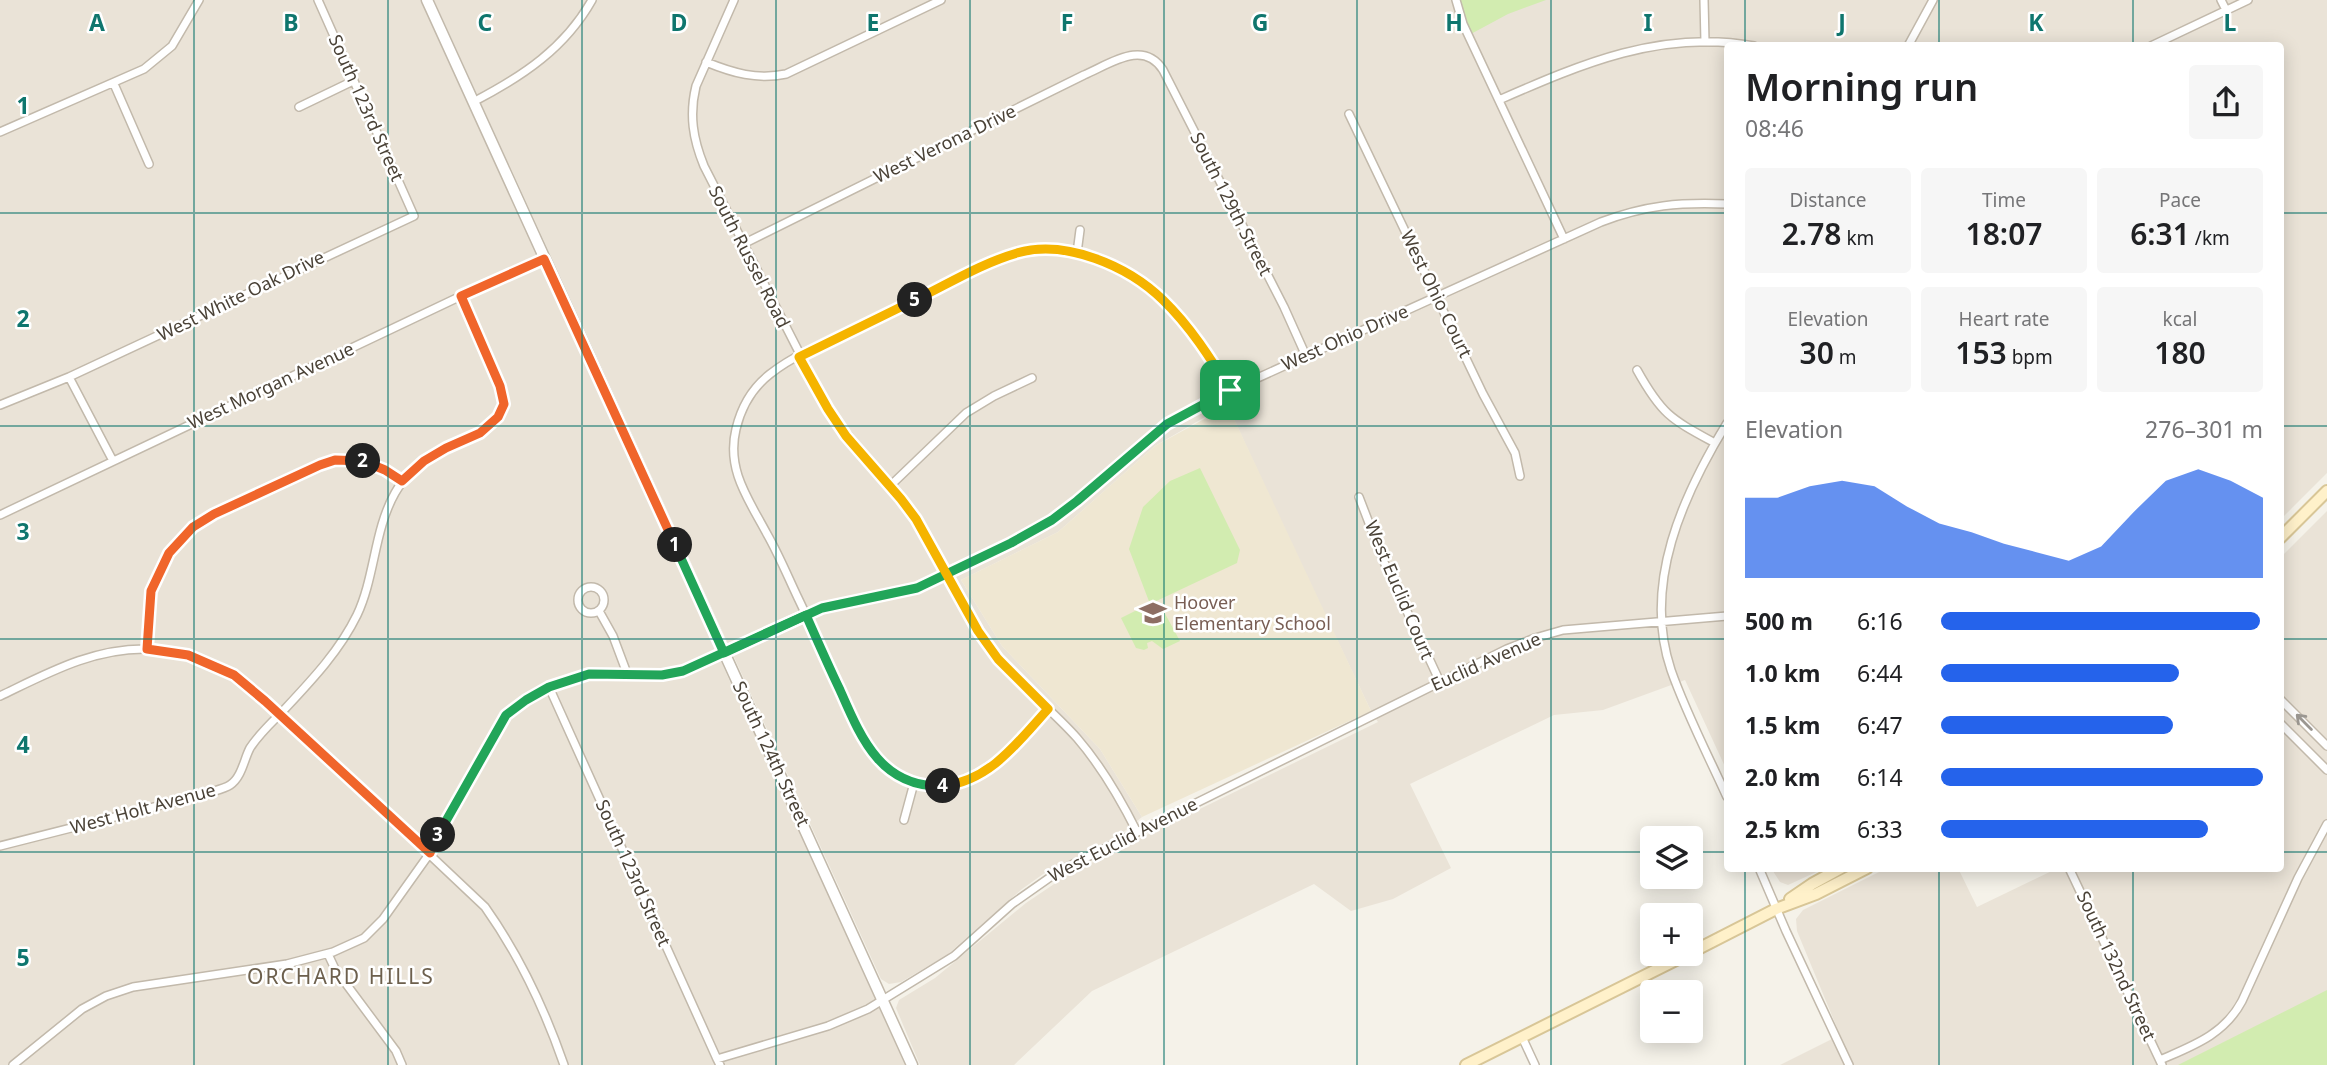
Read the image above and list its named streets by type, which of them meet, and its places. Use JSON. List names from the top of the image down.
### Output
{
  "streets": {
    "street": [
      "South 123rd Street",
      "West Verona Drive",
      "South 129th Street",
      "South Russel Road",
      "West Ohio Court",
      "West White Oak Drive",
      "West Ohio Drive",
      "West Morgan Avenue",
      "West Euclid Court",
      "Euclid Avenue",
      "South 124th Street",
      "West Holt Avenue",
      "West Euclid Avenue",
      "South 132nd Street"
    ]
  },
  "crossings": [
    ["South 123rd Street", "West White Oak Drive"],
    ["South 123rd Street", "West Ohio Drive"],
    ["South 123rd Street", "West Euclid Avenue"],
    ["West Verona Drive", "South 129th Street"],
    ["West Verona Drive", "South Russel Road"],
    ["South 129th Street", "West Ohio Drive"],
    ["South Russel Road", "West Ohio Drive"],
    ["South Russel Road", "West Euclid Avenue"],
    ["West Ohio Court", "West Ohio Drive"],
    ["West Ohio Drive", "South 124th Street"],
    ["West Morgan Avenue", "South 124th Street"],
    ["West Morgan Avenue", "West Holt Avenue"],
    ["West Euclid Court", "Euclid Avenue"],
    ["Euclid Avenue", "West Euclid Avenue"],
    ["South 124th Street", "West Euclid Avenue"]
  ],
  "districts": ["ORCHARD HILLS"],
  "places": {
    "school or university": ["Hoover Elementary School"]
  },
  "page": {
    "heading": ["Morning run", "08:46"],
    "stats": [
      ["Distance", "2.78 km"],
      ["Time", "18:07"],
      ["Pace", "6:31 /km"],
      ["Elevation", "30 m"],
      ["Heart rate", "153 bpm"],
      ["kcal", "180"]
    ],
    "pins": [
      "5",
      "2",
      "1",
      "4",
      "3"
    ],
    "chart": ["Elevation", "276–301 m"],
    "list": [
      {
        "name": "500 m",
        "note": "6:16"
      },
      {
        "name": "1.0 km",
        "note": "6:44"
      },
      {
        "name": "1.5 km",
        "note": "6:47"
      },
      {
        "name": "2.0 km",
        "note": "6:14"
      },
      {
        "name": "2.5 km",
        "note": "6:33"
      }
    ],
    "map_buttons": ["+", "−"]
  },
  "grid": {
    "columns": [
      "A",
      "B",
      "C",
      "D",
      "E",
      "F",
      "G",
      "H",
      "I",
      "J",
      "K",
      "L"
    ],
    "rows": [
      "1",
      "2",
      "3",
      "4",
      "5"
    ]
  }
}
